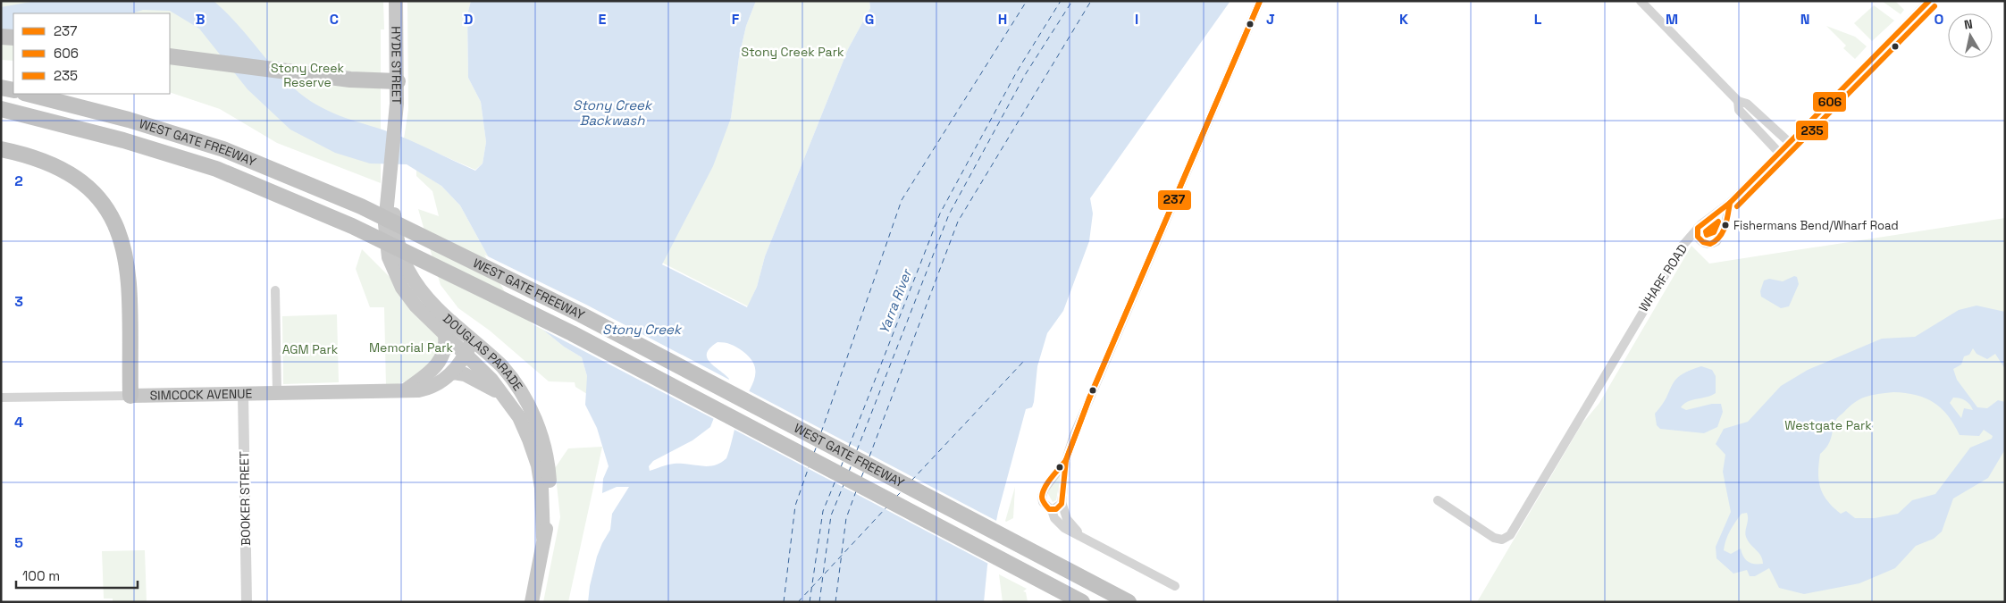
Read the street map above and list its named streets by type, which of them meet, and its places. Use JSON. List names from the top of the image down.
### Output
{
  "streets": {
    "highway": ["WEST GATE FREEWAY"],
    "main road": ["HYDE STREET", "DOUGLAS PARADE", "SIMCOCK AVENUE"],
    "street": ["WHARF ROAD", "BOOKER STREET"]
  },
  "crossings": [
    ["HYDE STREET", "DOUGLAS PARADE"],
    ["DOUGLAS PARADE", "SIMCOCK AVENUE"],
    ["SIMCOCK AVENUE", "BOOKER STREET"]
  ],
  "water": ["Stony Creek Backwash", "Yarra River", "Stony Creek"],
  "parks": [
    "Stony Creek Park",
    "Stony Creek Reserve",
    "Memorial Park",
    "AGM Park",
    "Westgate Park"
  ],
  "places": ["Fishermans Bend/Wharf Road"],
  "lines": ["transit line 237", "transit line 606", "transit line 235"],
  "legend": ["237", "606", "235"],
  "scale_bar": "100 m",
  "north": "top",
  "grid": {
    "columns": [
      "B",
      "C",
      "D",
      "E",
      "F",
      "G",
      "H",
      "I",
      "J",
      "K",
      "L",
      "M",
      "N",
      "O"
    ],
    "rows": [
      "2",
      "3",
      "4",
      "5"
    ]
  }
}
